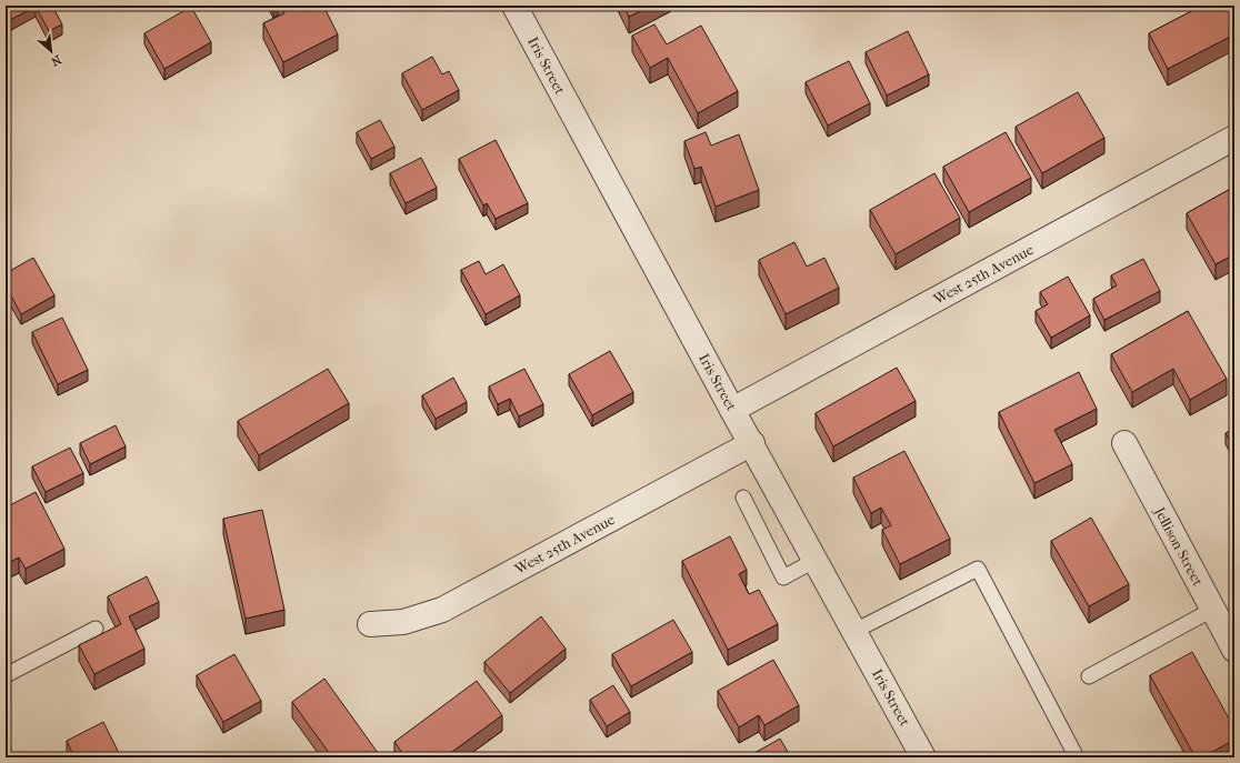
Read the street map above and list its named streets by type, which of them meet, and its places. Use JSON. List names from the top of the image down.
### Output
{
  "streets": {
    "street": ["Iris Street", "West 25th Avenue", "Jellison Street"]
  },
  "crossings": [
    ["Iris Street", "West 25th Avenue"]
  ],
  "north": "bottom right"
}
